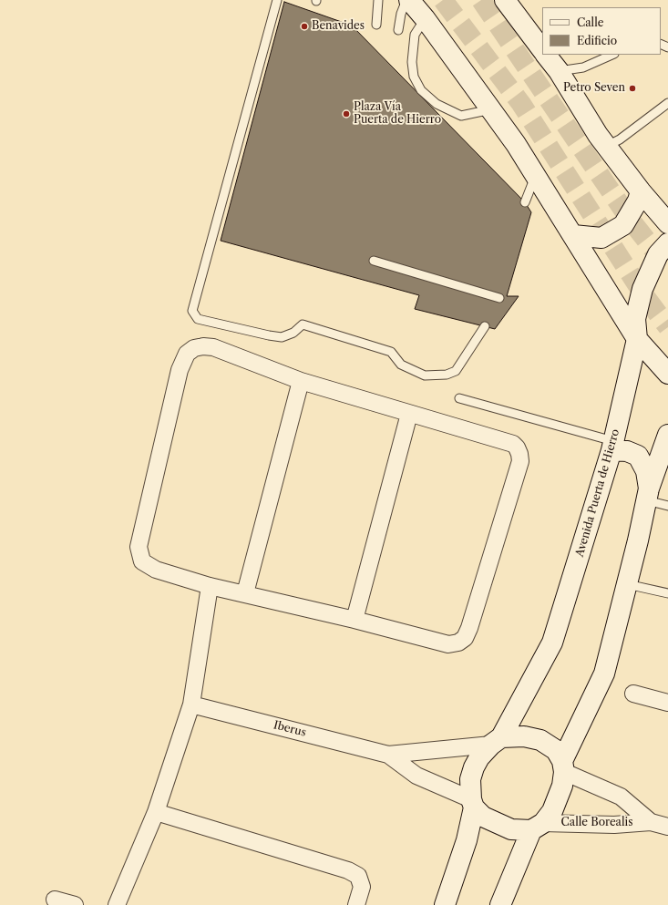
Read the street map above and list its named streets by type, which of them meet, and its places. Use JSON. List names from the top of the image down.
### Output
{
  "streets": {
    "street": ["Avenida Puerta de Hierro", "Iberus", "Calle Borealis"]
  },
  "crossings": [
    ["Avenida Puerta de Hierro", "Iberus"],
    ["Avenida Puerta de Hierro", "Calle Borealis"],
    ["Iberus", "Calle Borealis"]
  ],
  "places": ["Benavides", "Petro Seven", "Plaza Vía Puerta de Hierro"],
  "legend": ["Calle", "Edificio"]
}
